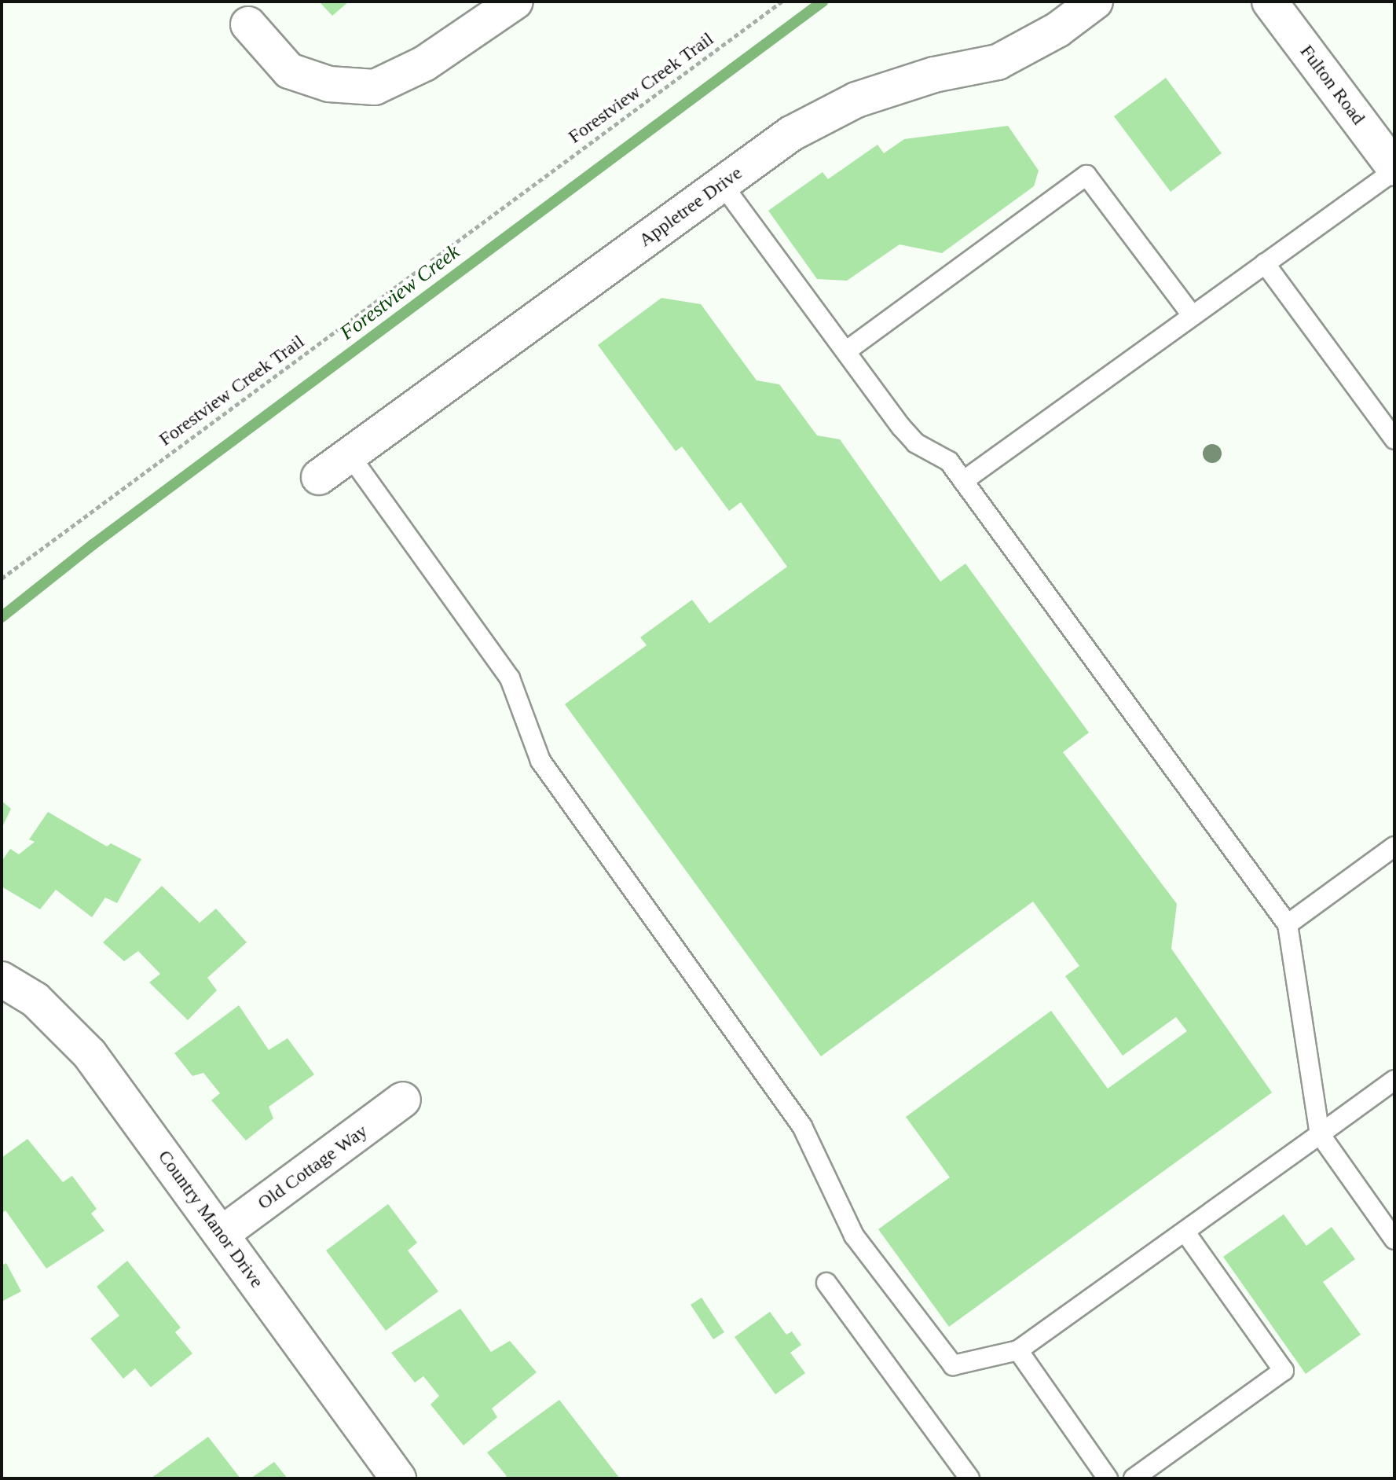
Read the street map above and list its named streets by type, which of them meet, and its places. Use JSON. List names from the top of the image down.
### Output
{
  "streets": {
    "street": [
      "Fulton Road",
      "Appletree Drive",
      "Old Cottage Way",
      "Country Manor Drive"
    ],
    "path": ["Forestview Creek Trail"]
  },
  "crossings": [
    ["Old Cottage Way", "Country Manor Drive"]
  ],
  "water": ["Forestview Creek"]
}
